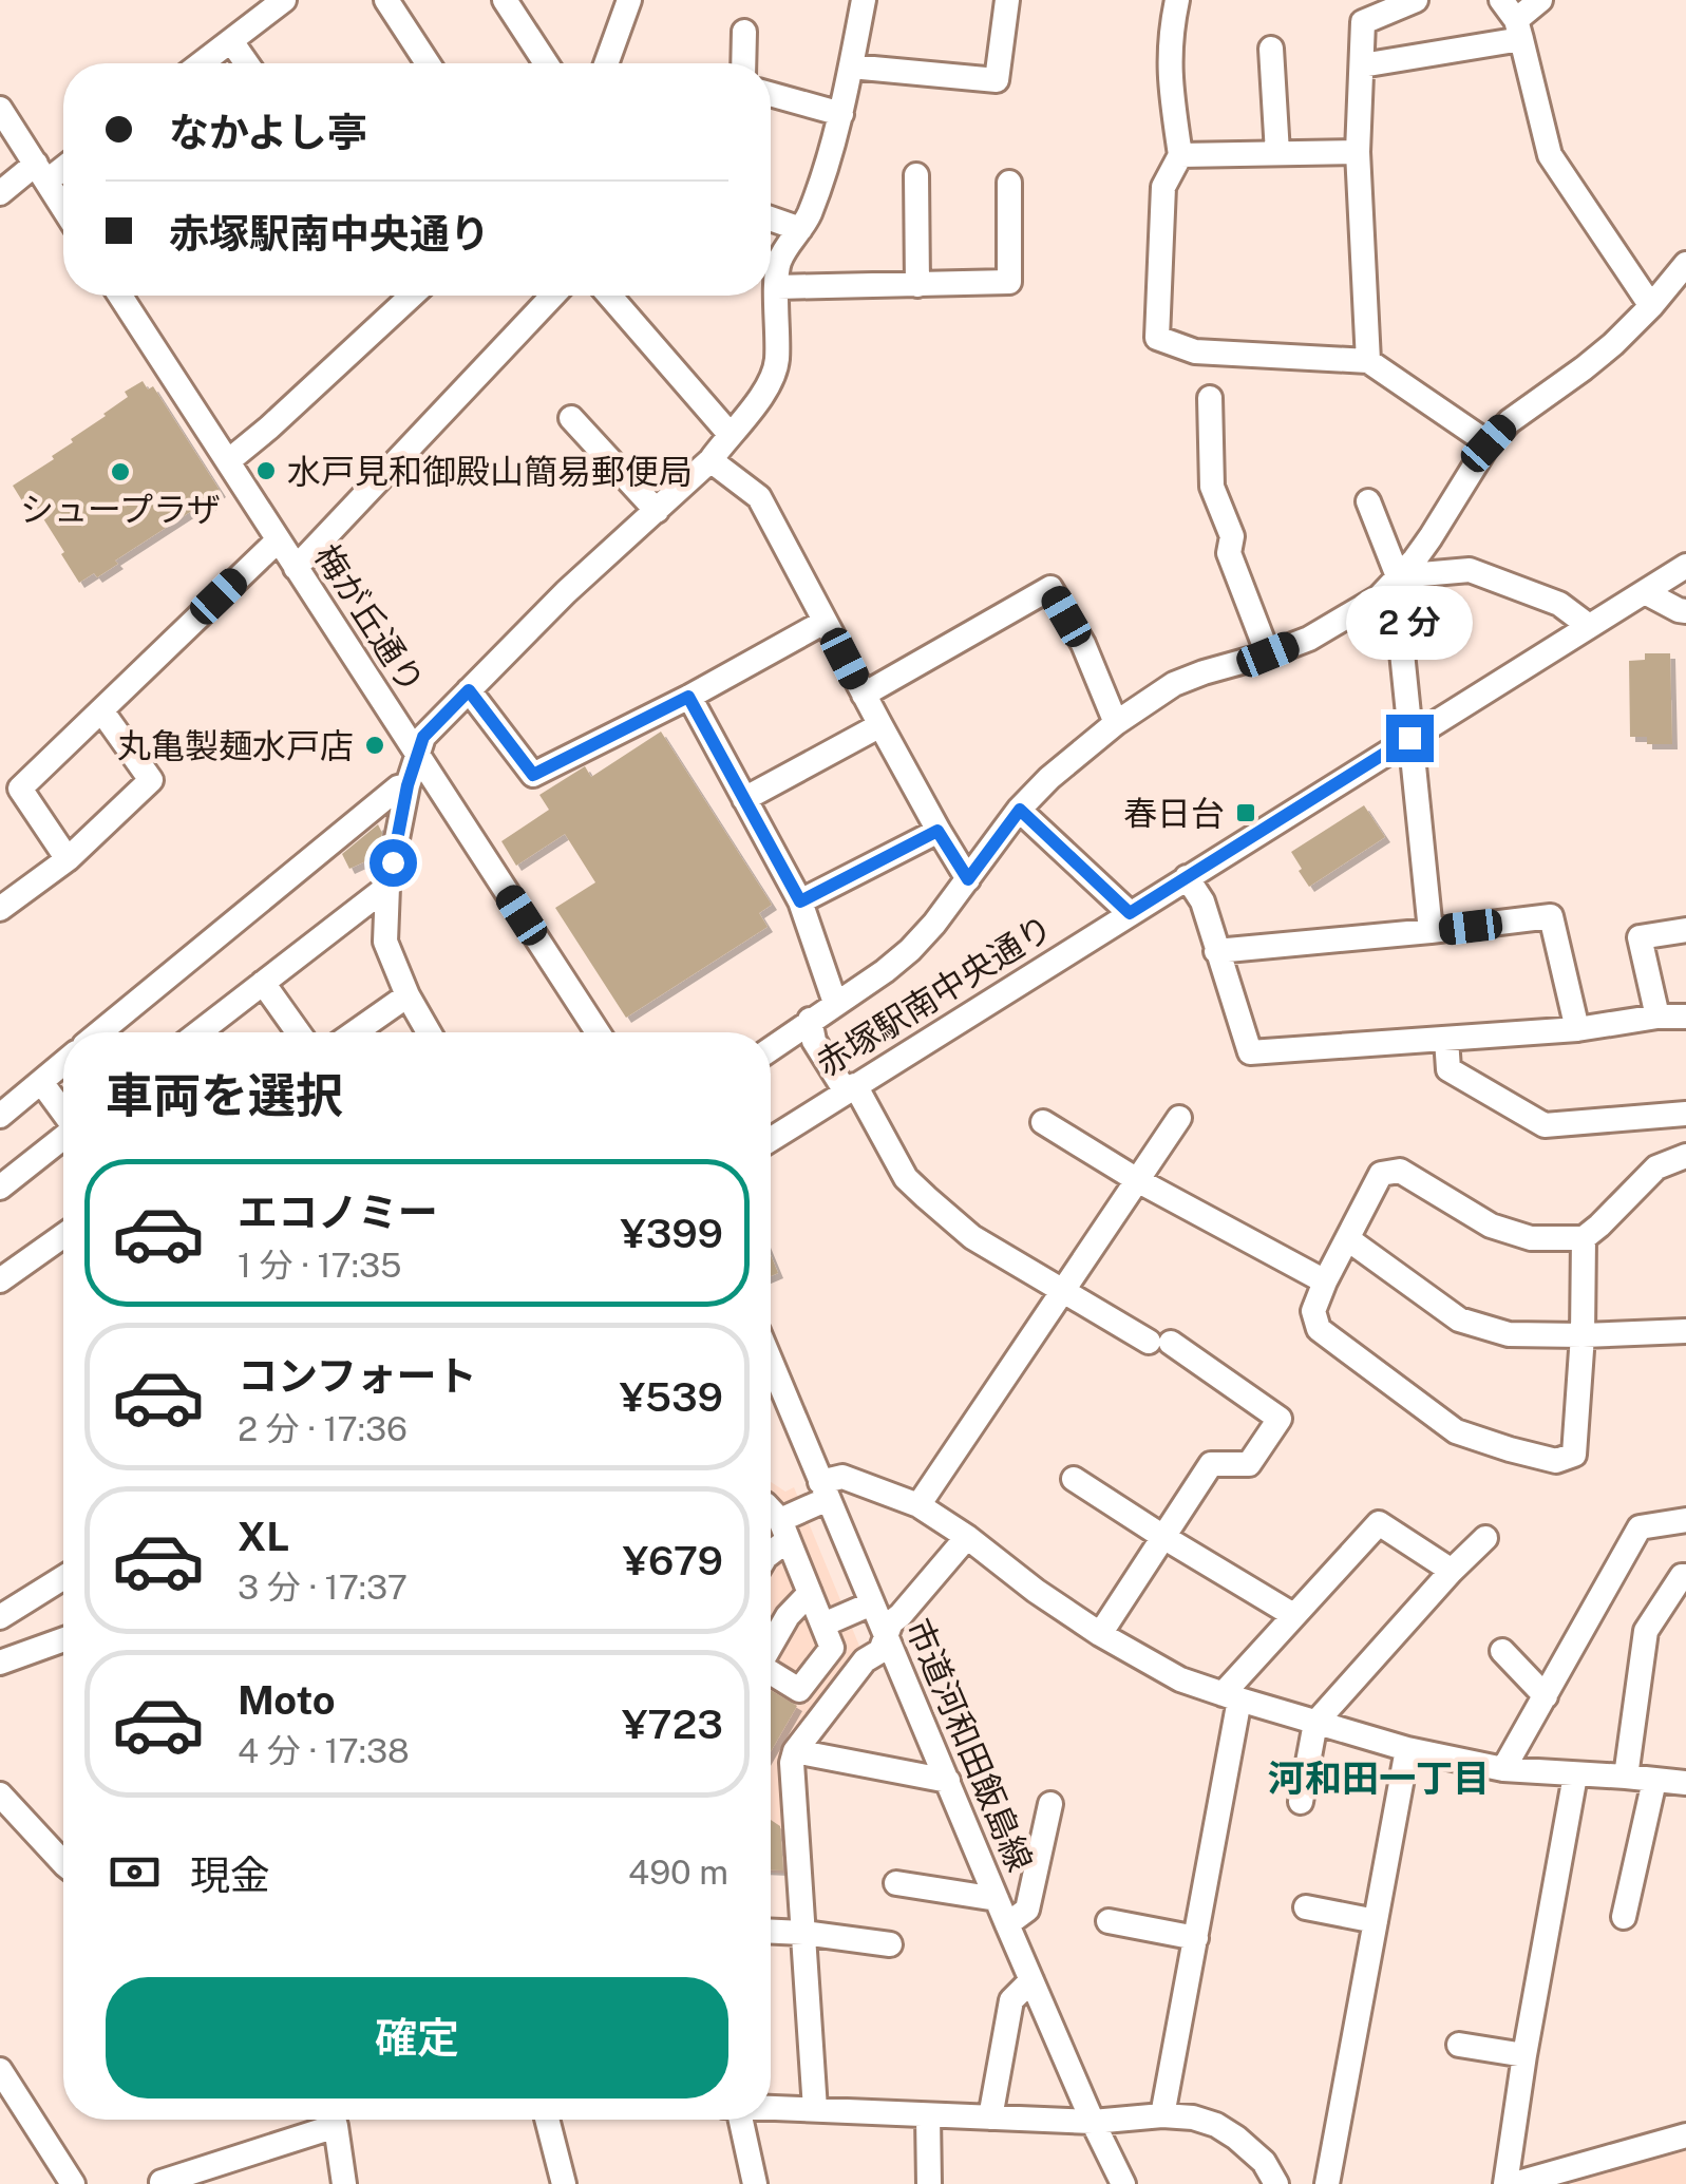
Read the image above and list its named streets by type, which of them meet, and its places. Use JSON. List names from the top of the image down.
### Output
{
  "streets": {
    "street": ["梅が丘通り", "赤塚駅南中央通り", "市道河和田飯島線"]
  },
  "districts": ["河和田一丁目"],
  "places": {
    "other": ["水戸見和御殿山簡易郵便局", "シュープラザ", "丸亀製麺水戸店"],
    "transit": ["春日台"]
  },
  "page": {
    "banner": ["なかよし亭", "赤塚駅南中央通り"],
    "bubble": "2 分",
    "heading": "車両を選択",
    "list": [
      {
        "name": "エコノミー",
        "note": "1 分 · 17:35",
        "value": "¥399"
      },
      {
        "name": "コンフォート",
        "note": "2 分 · 17:36",
        "value": "¥539"
      },
      {
        "name": "XL",
        "note": "3 分 · 17:37",
        "value": "¥679"
      },
      {
        "name": "Moto",
        "note": "4 分 · 17:38",
        "value": "¥723"
      }
    ],
    "pay": ["現金", "490 m"],
    "buttons": "確定"
  }
}
